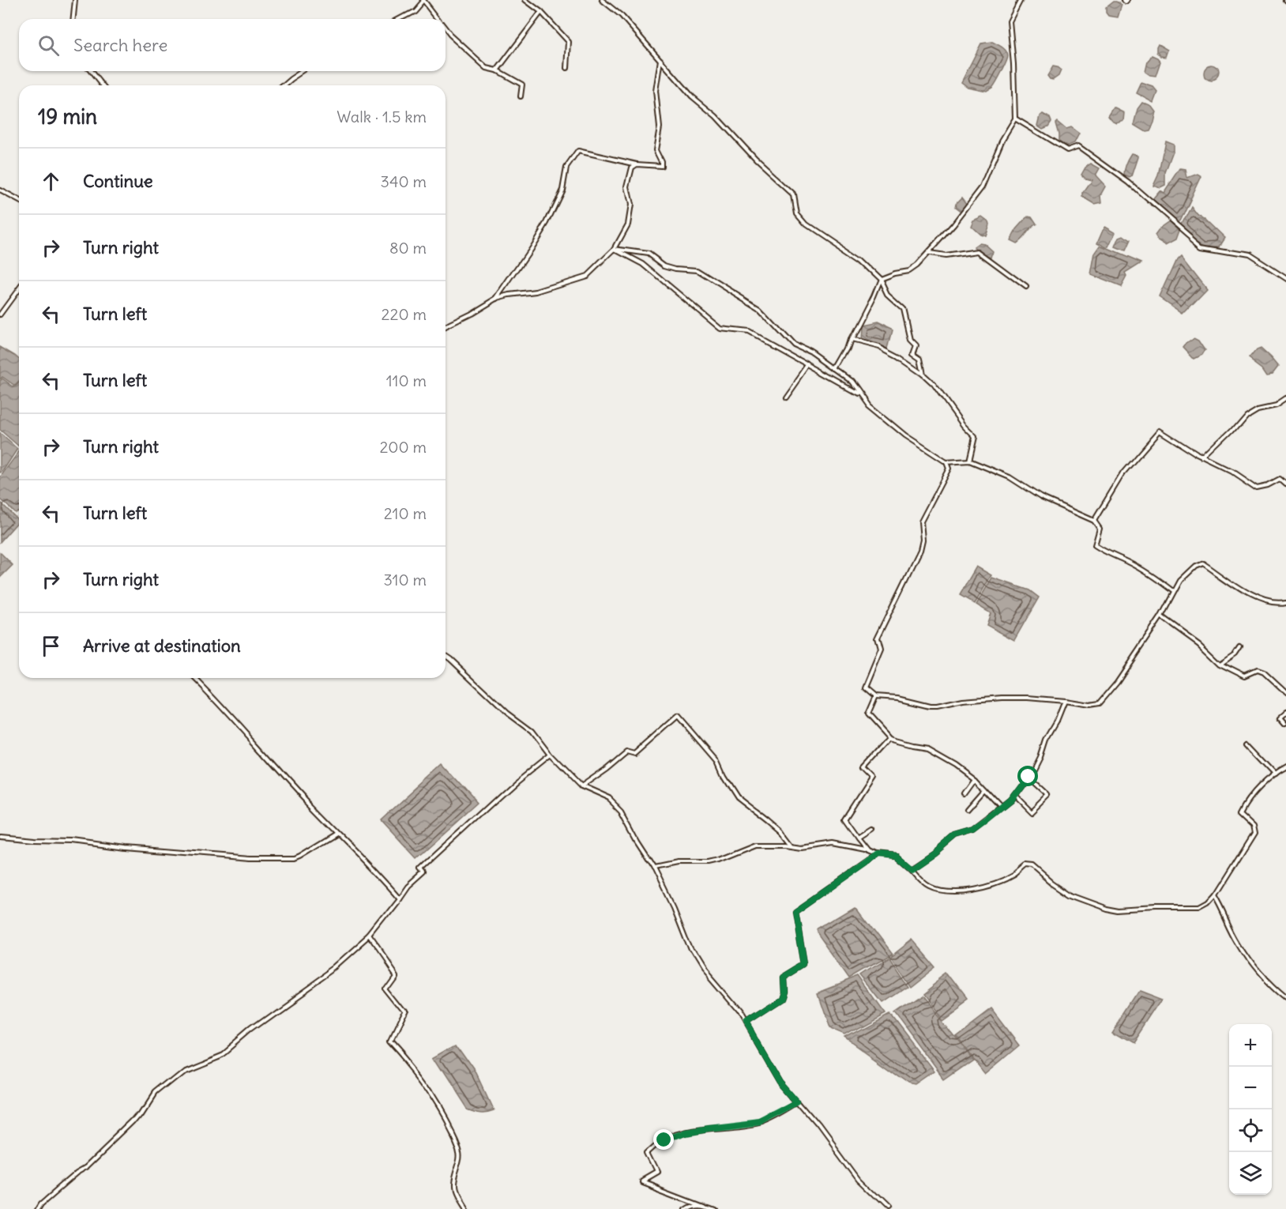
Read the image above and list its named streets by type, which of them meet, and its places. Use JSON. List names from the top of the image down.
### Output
{
  "page": {
    "search": "Search here",
    "heading": ["19 min", "Walk · 1.5 km"],
    "list": [
      ["Continue", "340 m"],
      ["Turn right", "80 m"],
      ["Turn left", "220 m"],
      ["Turn left", "110 m"],
      ["Turn right", "200 m"],
      ["Turn left", "210 m"],
      ["Turn right", "310 m"],
      "Arrive at destination"
    ],
    "map_buttons": ["+", "−"]
  }
}
